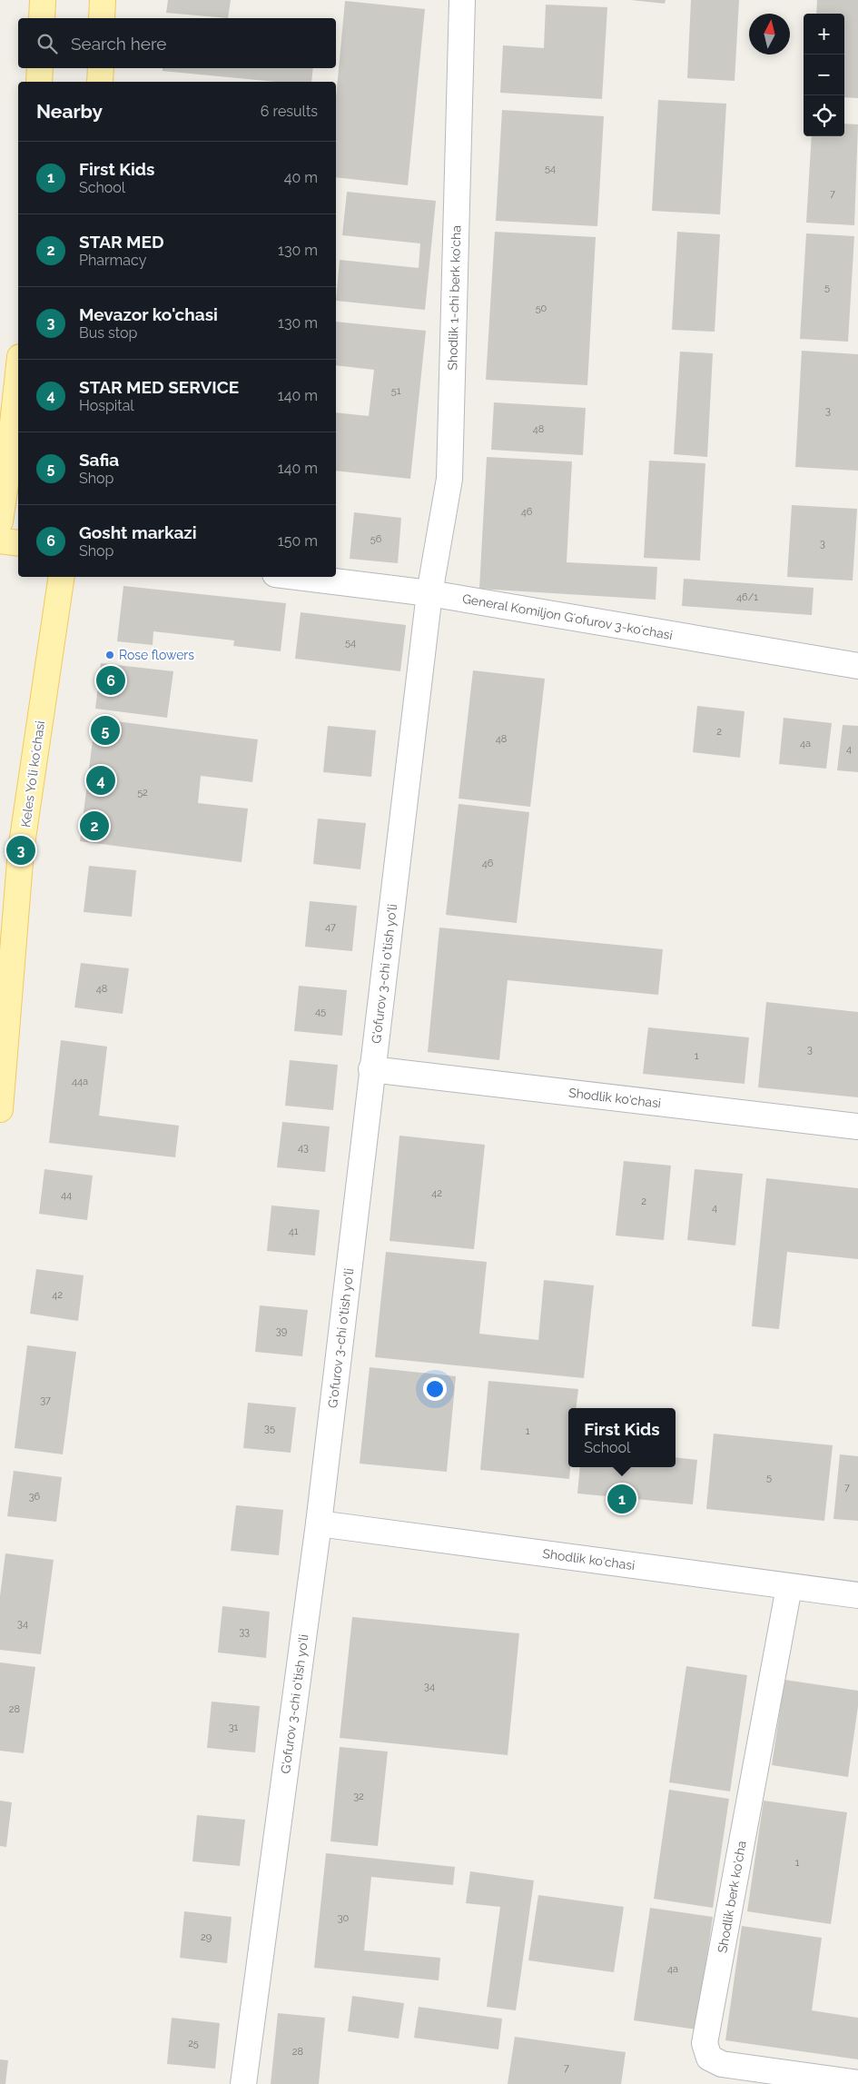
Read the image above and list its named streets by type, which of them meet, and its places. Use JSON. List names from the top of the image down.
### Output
{
  "streets": {
    "main road": ["Keles Yoʻli koʻchasi"],
    "street": [
      "Shodlik 1-chi berk ko'cha",
      "General Komiljon Gʻofurov 3-koʻchasi",
      "G'ofurov 3-chi o'tish yo'li",
      "Shodlik ko'chasi",
      "Shodlik berk ko'cha"
    ]
  },
  "crossings": [
    ["Shodlik 1-chi berk ko'cha", "General Komiljon Gʻofurov 3-koʻchasi"],
    ["Shodlik 1-chi berk ko'cha", "G'ofurov 3-chi o'tish yo'li"],
    ["General Komiljon Gʻofurov 3-koʻchasi", "G'ofurov 3-chi o'tish yo'li"],
    ["G'ofurov 3-chi o'tish yo'li", "Shodlik ko'chasi"],
    ["Shodlik ko'chasi", "Shodlik berk ko'cha"]
  ],
  "places": ["Rose flowers"],
  "house_numbers": [
    "54",
    "7",
    "5",
    "50",
    "51",
    "3",
    "48",
    "46",
    "56",
    "3",
    "46/1",
    "54",
    "2",
    "48",
    "4a",
    "4",
    "52",
    "46",
    "47",
    "48",
    "45",
    "3",
    "1",
    "44a",
    "43",
    "42",
    "44",
    "2",
    "4",
    "41",
    "42",
    "39",
    "37",
    "35",
    "1",
    "5",
    "7",
    "36",
    "34",
    "33",
    "34",
    "28",
    "31",
    "32",
    "1",
    "30",
    "29",
    "4a",
    "25",
    "28",
    "7"
  ],
  "north": "top",
  "page": {
    "map_buttons": ["+", "−"],
    "search": "Search here",
    "heading": ["Nearby", "6 results"],
    "list": [
      {
        "mark": "1",
        "name": "First Kids",
        "note": "School",
        "value": "40 m"
      },
      {
        "mark": "2",
        "name": "STAR MED",
        "note": "Pharmacy",
        "value": "130 m"
      },
      {
        "mark": "3",
        "name": "Mevazor ko'chasi",
        "note": "Bus stop",
        "value": "130 m"
      },
      {
        "mark": "4",
        "name": "STAR MED SERVICE",
        "note": "Hospital",
        "value": "140 m"
      },
      {
        "mark": "5",
        "name": "Safia",
        "note": "Shop",
        "value": "140 m"
      },
      {
        "mark": "6",
        "name": "Gosht markazi",
        "note": "Shop",
        "value": "150 m"
      }
    ],
    "pins": [
      "6",
      "5",
      "4",
      "2",
      "3",
      "1"
    ],
    "popup": ["First Kids", "School"]
  }
}
